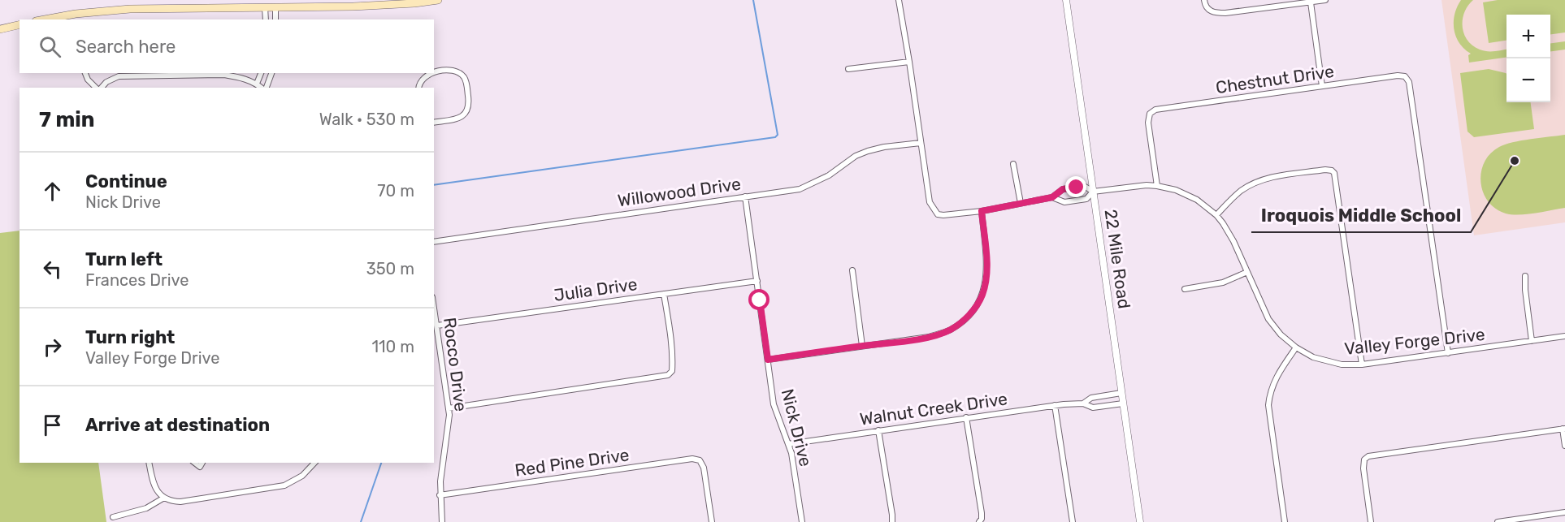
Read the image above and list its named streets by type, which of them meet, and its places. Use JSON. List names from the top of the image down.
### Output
{
  "streets": {
    "street": [
      "Chestnut Drive",
      "Willowood Drive",
      "22 Mile Road",
      "Julia Drive",
      "Valley Forge Drive",
      "Rocco Drive",
      "Walnut Creek Drive",
      "Nick Drive",
      "Red Pine Drive"
    ]
  },
  "crossings": [
    ["Chestnut Drive", "Valley Forge Drive"],
    ["Willowood Drive", "Valley Forge Drive"],
    ["Willowood Drive", "Nick Drive"],
    ["22 Mile Road", "Valley Forge Drive"],
    ["22 Mile Road", "Walnut Creek Drive"],
    ["Julia Drive", "Rocco Drive"],
    ["Julia Drive", "Nick Drive"],
    ["Rocco Drive", "Red Pine Drive"],
    ["Walnut Creek Drive", "Nick Drive"]
  ],
  "places": ["Iroquois Middle School"],
  "page": {
    "map_buttons": ["+", "−"],
    "search": "Search here",
    "heading": ["7 min", "Walk · 530 m"],
    "list": [
      ["Continue", "Nick Drive", "70 m"],
      ["Turn left", "Frances Drive", "350 m"],
      ["Turn right", "Valley Forge Drive", "110 m"],
      "Arrive at destination"
    ]
  }
}
